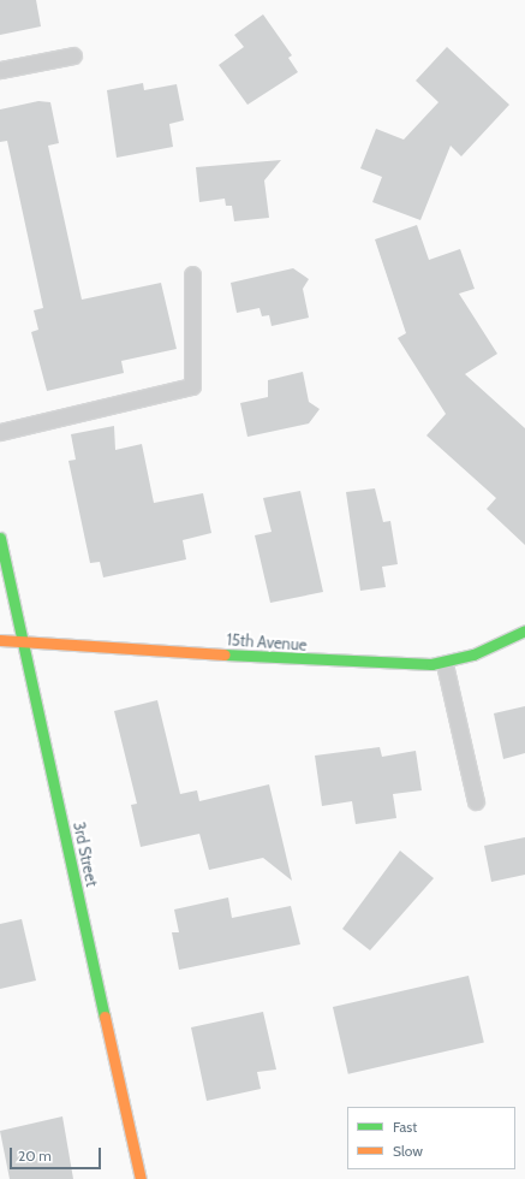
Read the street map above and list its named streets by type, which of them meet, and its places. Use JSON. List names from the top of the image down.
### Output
{
  "streets": {
    "street": ["15th Avenue", "3rd Street"]
  },
  "crossings": [
    ["15th Avenue", "3rd Street"]
  ],
  "legend": ["Fast", "Slow"],
  "scale_bar": "20 m"
}
